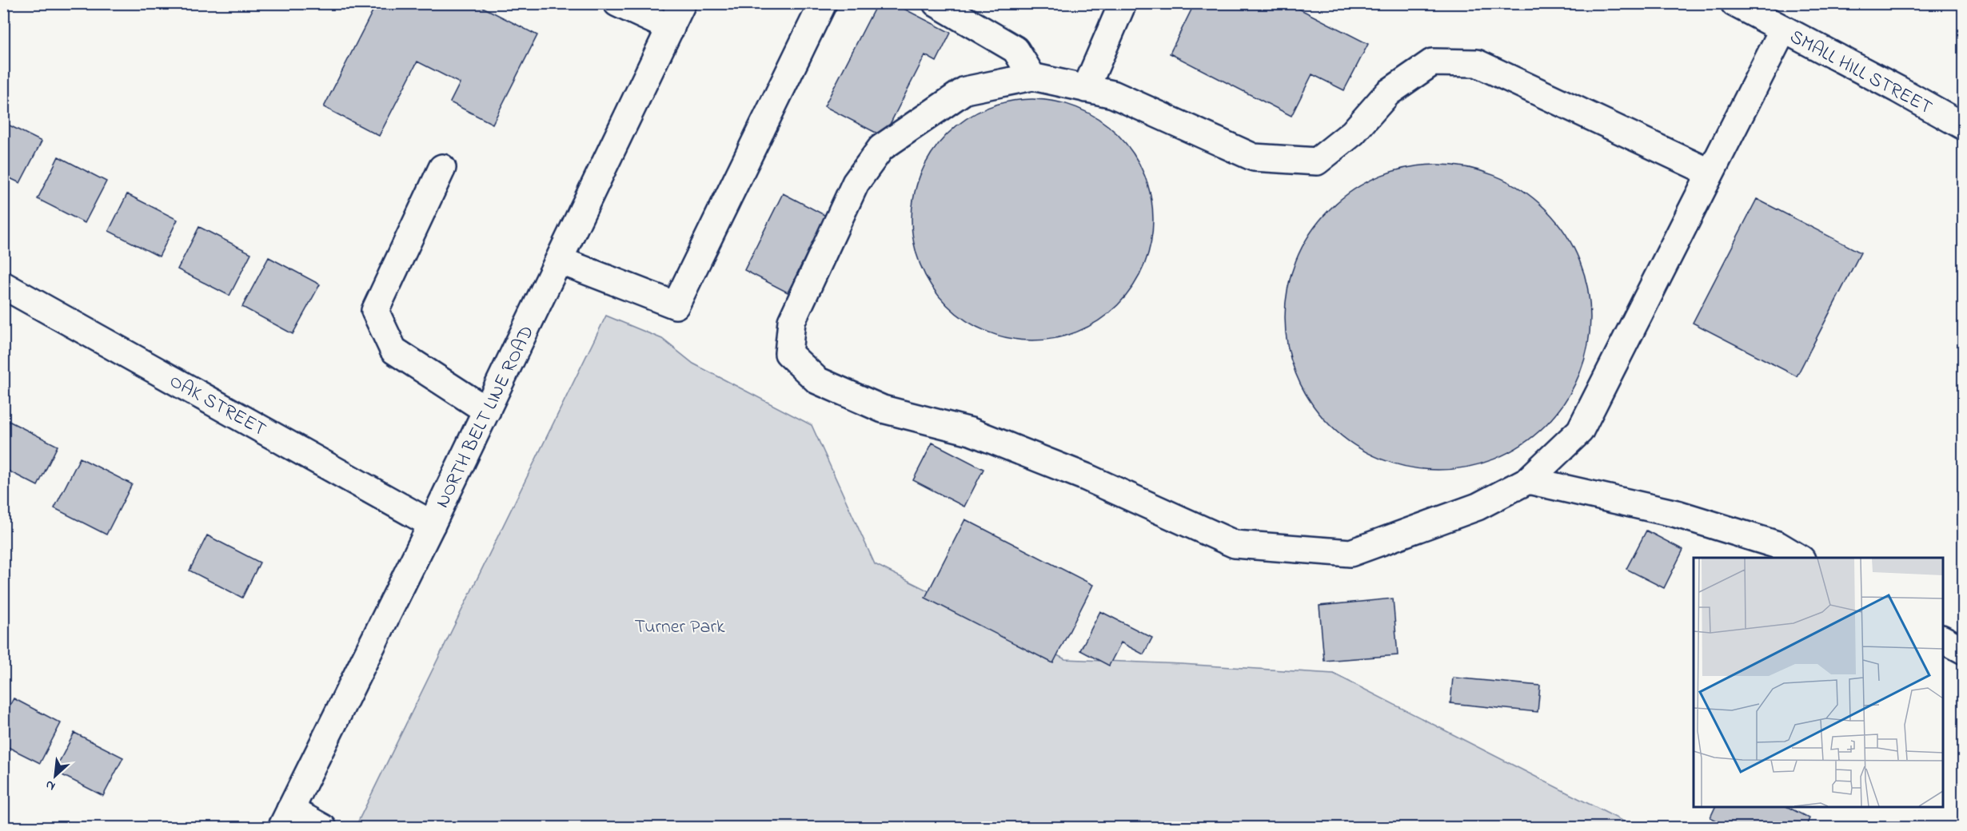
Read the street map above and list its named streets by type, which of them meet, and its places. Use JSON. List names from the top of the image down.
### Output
{
  "streets": {
    "main road": ["SMALL HILL STREET", "OAK STREET", "NORTH BELT LINE ROAD"]
  },
  "crossings": [
    ["OAK STREET", "NORTH BELT LINE ROAD"]
  ],
  "parks": ["Turner Park"],
  "north": "bottom left"
}
